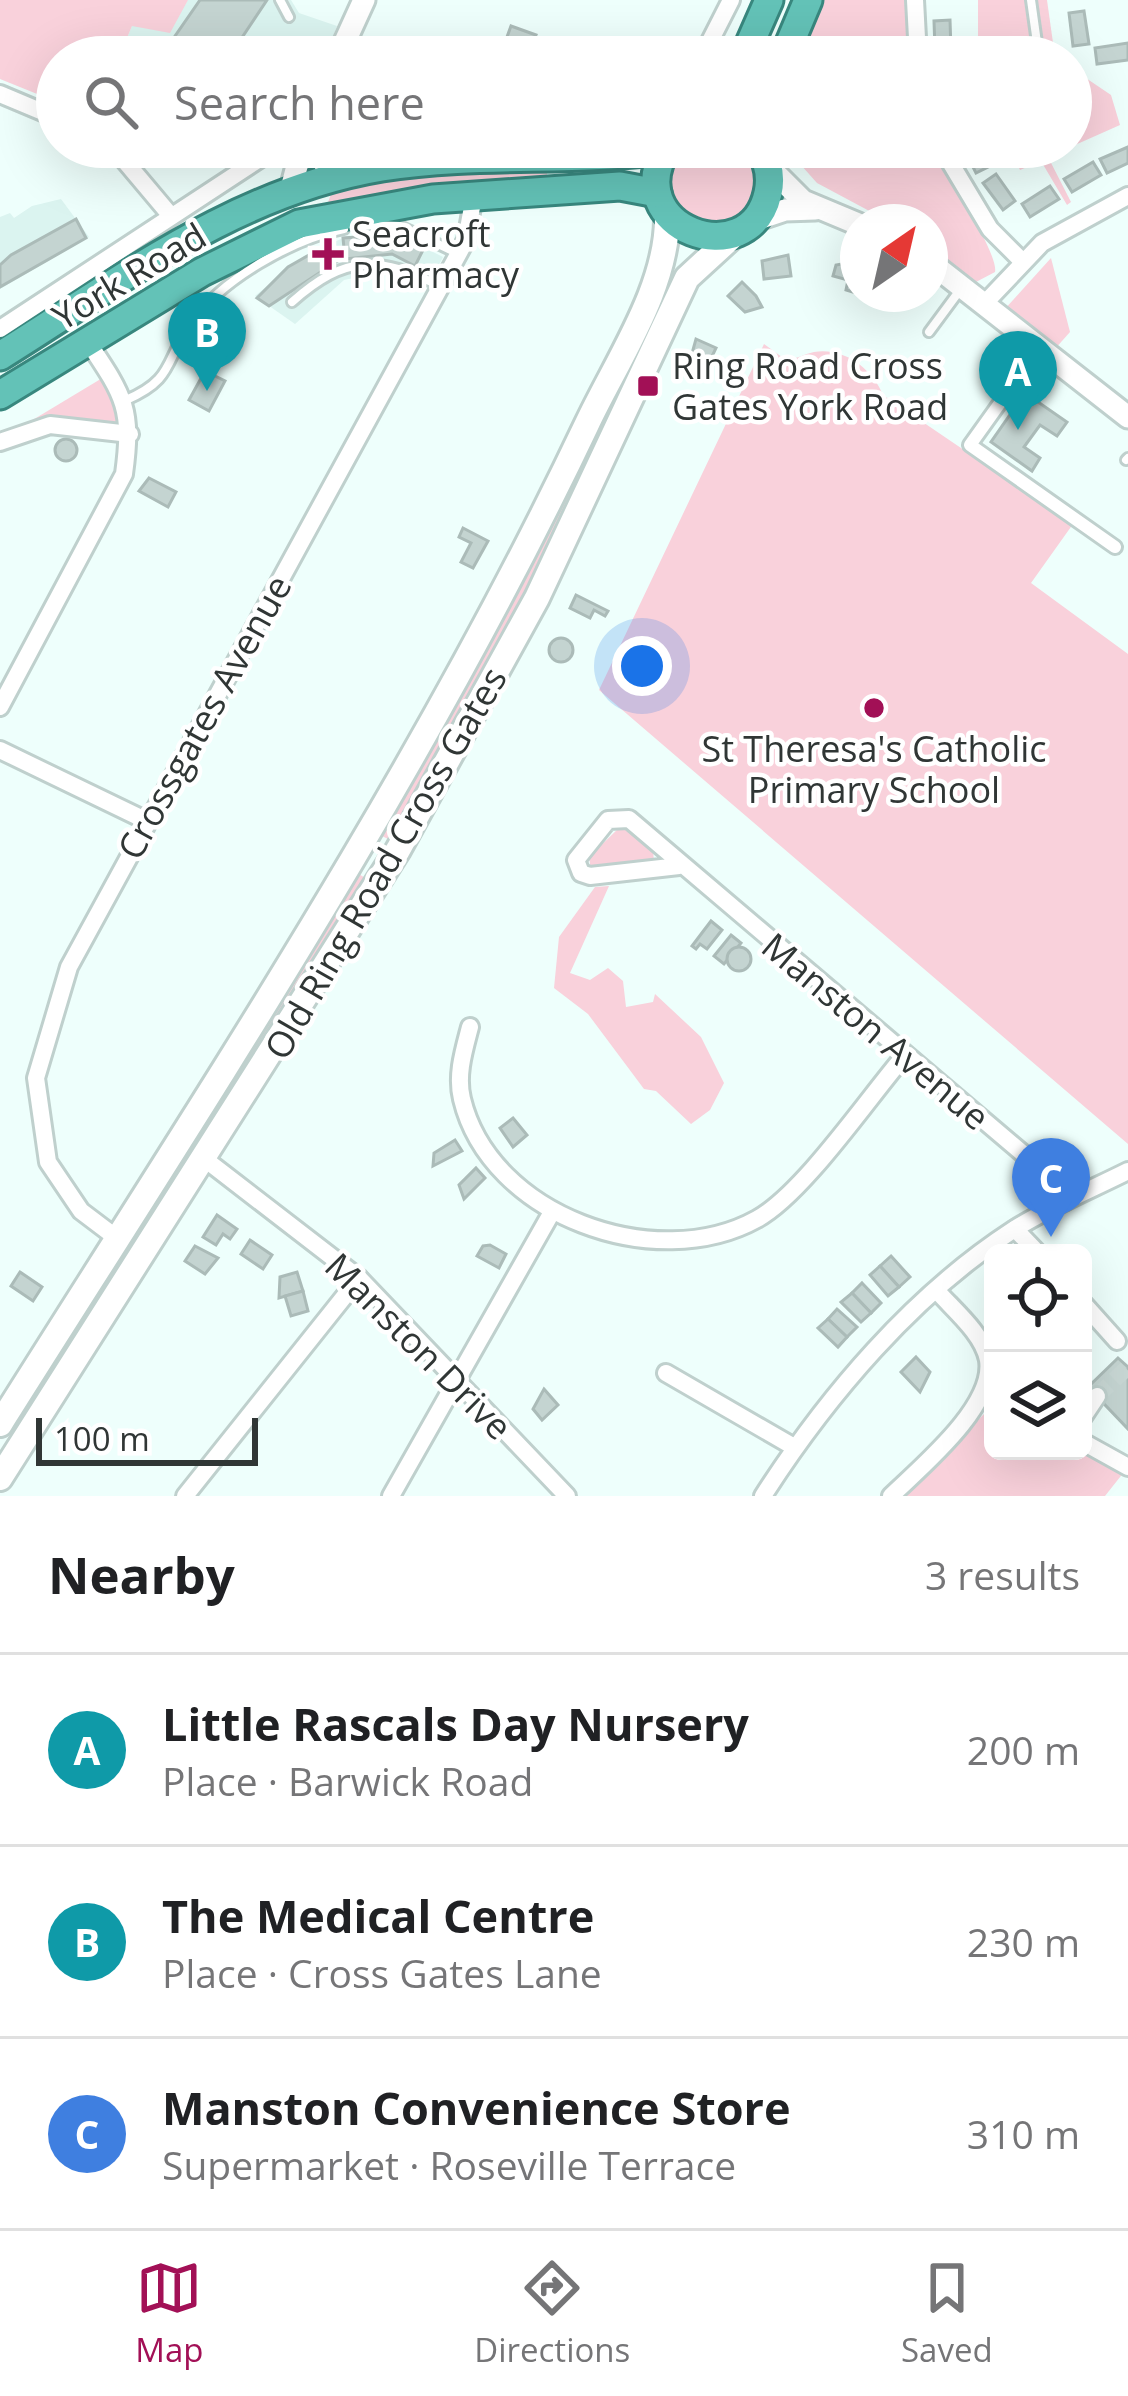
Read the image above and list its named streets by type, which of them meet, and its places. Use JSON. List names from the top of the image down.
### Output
{
  "streets": {
    "highway": ["York Road"],
    "main road": ["Old Ring Road Cross Gates"],
    "street": ["Crossgates Avenue", "Manston Avenue", "Manston Drive"]
  },
  "crossings": [
    ["York Road", "Crossgates Avenue"],
    ["York Road", "Old Ring Road Cross Gates"],
    ["Crossgates Avenue", "Old Ring Road Cross Gates"],
    ["Old Ring Road Cross Gates", "Manston Drive"]
  ],
  "places": {
    "health": ["Seacroft Pharmacy"],
    "transit": ["Ring Road Cross Gates York Road"],
    "other": ["St Theresa's Catholic Primary School"]
  },
  "scale_bar": "100 m",
  "north": "top right",
  "page": {
    "search": "Search here",
    "pins": ["B", "A", "C"],
    "scale": "100 m",
    "heading": ["Nearby", "3 results"],
    "list": [
      {
        "mark": "A",
        "name": "Little Rascals Day Nursery",
        "note": "Place · Barwick Road",
        "value": "200 m"
      },
      {
        "mark": "B",
        "name": "The Medical Centre",
        "note": "Place · Cross Gates Lane",
        "value": "230 m"
      },
      {
        "mark": "C",
        "name": "Manston Convenience Store",
        "note": "Supermarket · Roseville Terrace",
        "value": "310 m"
      }
    ],
    "nav": ["Map", "Directions", "Saved"]
  }
}
